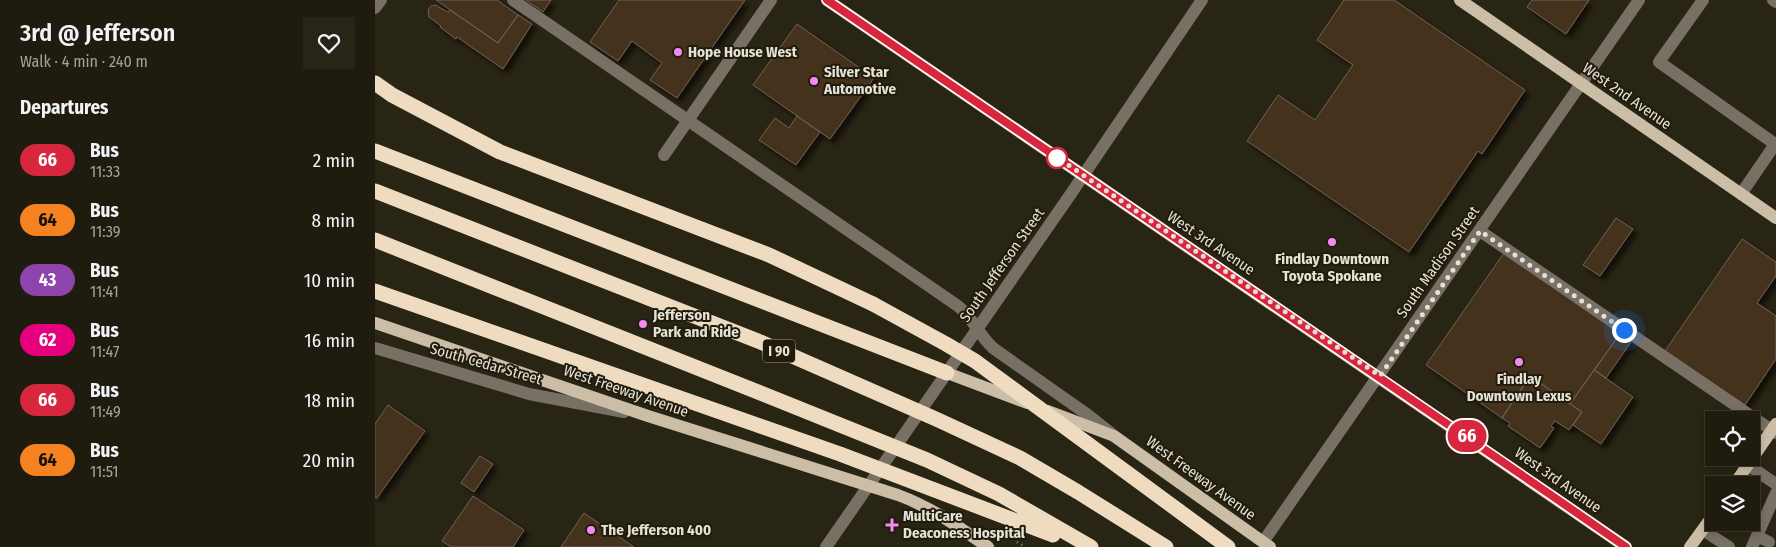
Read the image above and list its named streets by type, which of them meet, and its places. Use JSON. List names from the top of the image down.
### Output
{
  "streets": {
    "highway": ["I 90"],
    "main road": ["West 2nd Avenue", "West 3rd Avenue", "West Freeway Avenue"],
    "street": ["South Madison Street", "South Jefferson Street", "South Cedar Street"]
  },
  "crossings": [
    ["West 2nd Avenue", "South Madison Street"],
    ["West 3rd Avenue", "South Madison Street"],
    ["West 3rd Avenue", "South Jefferson Street"],
    ["South Madison Street", "West Freeway Avenue"],
    ["South Jefferson Street", "West Freeway Avenue"],
    ["South Cedar Street", "West Freeway Avenue"]
  ],
  "places": {
    "other": [
      "Hope House West",
      "Silver Star Automotive",
      "Findlay Downtown Toyota Spokane",
      "Jefferson Park and Ride",
      "Findlay Downtown Lexus",
      "The Jefferson 400"
    ],
    "health": ["MultiCare Deaconess Hospital"]
  },
  "lines": ["bus line 66"],
  "page": {
    "heading": [
      ["3rd @ Jefferson", "Walk · 4 min · 240 m"],
      "Departures"
    ],
    "on_map": "66",
    "list": [
      {
        "mark": "66",
        "name": "Bus",
        "note": "11:33",
        "value": "2 min"
      },
      {
        "mark": "64",
        "name": "Bus",
        "note": "11:39",
        "value": "8 min"
      },
      {
        "mark": "43",
        "name": "Bus",
        "note": "11:41",
        "value": "10 min"
      },
      {
        "mark": "62",
        "name": "Bus",
        "note": "11:47",
        "value": "16 min"
      },
      {
        "mark": "66",
        "name": "Bus",
        "note": "11:49",
        "value": "18 min"
      },
      {
        "mark": "64",
        "name": "Bus",
        "note": "11:51",
        "value": "20 min"
      }
    ]
  }
}
